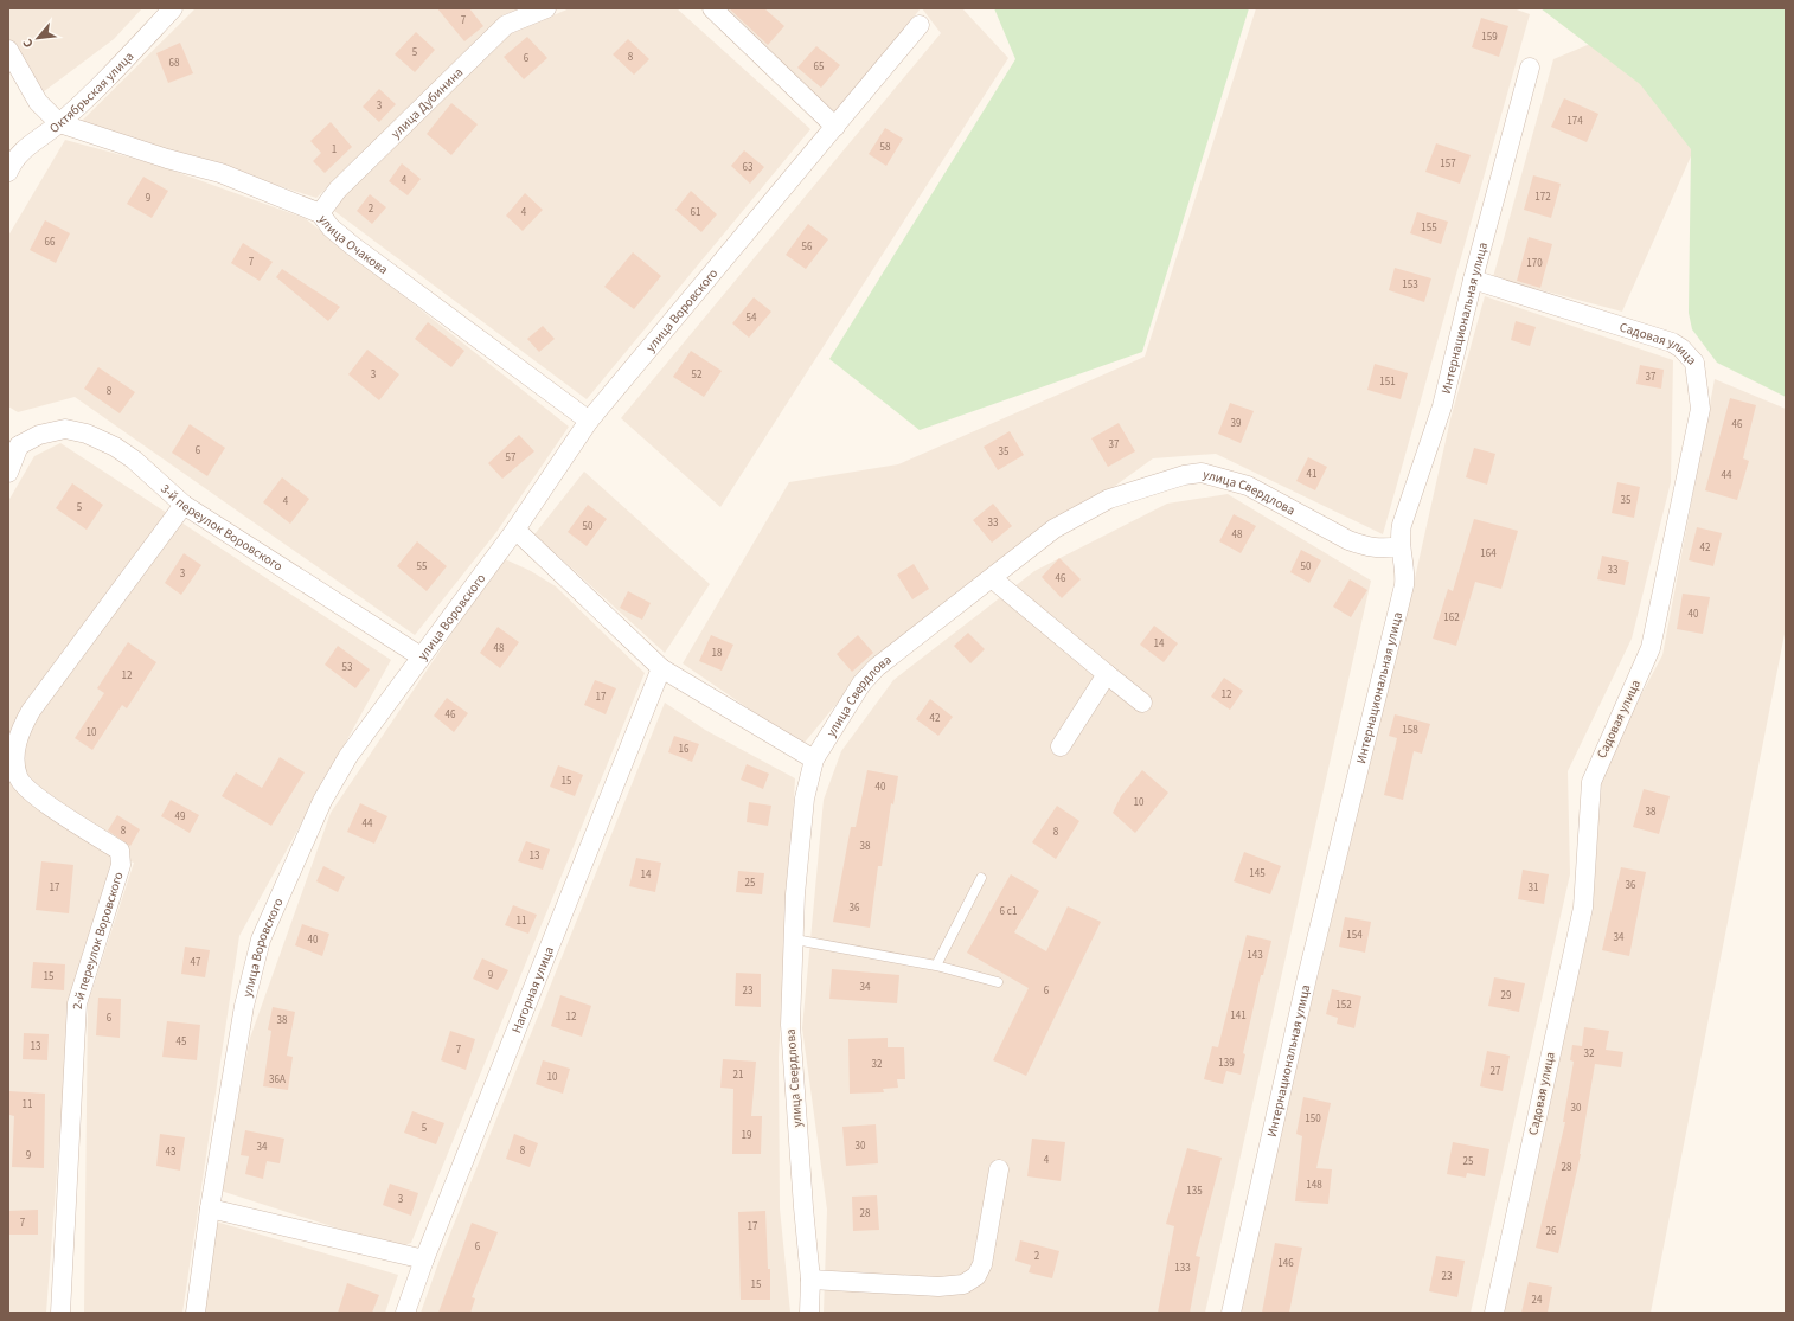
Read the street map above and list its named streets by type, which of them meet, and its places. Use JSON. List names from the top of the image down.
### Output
{
  "streets": {
    "street": [
      "Октябрьская улица",
      "улица Дубинина",
      "улица Очакова",
      "улица Воровского",
      "Интернациональная улица",
      "Садовая улица",
      "улица Свердлова",
      "3-й переулок Воровского",
      "2-й переулок Воровского",
      "Нагорная улица"
    ]
  },
  "crossings": [
    ["Октябрьская улица", "улица Очакова"],
    ["улица Дубинина", "улица Очакова"],
    ["улица Очакова", "улица Воровского"],
    ["улица Воровского", "3-й переулок Воровского"],
    ["Интернациональная улица", "Садовая улица"],
    ["Интернациональная улица", "улица Свердлова"],
    ["3-й переулок Воровского", "2-й переулок Воровского"]
  ],
  "house_numbers": [
    "7",
    "159",
    "5",
    "8",
    "6",
    "68",
    "65",
    "3",
    "174",
    "58",
    "1",
    "157",
    "63",
    "4",
    "172",
    "9",
    "2",
    "4",
    "61",
    "155",
    "66",
    "56",
    "7",
    "170",
    "153",
    "54",
    "3",
    "52",
    "37",
    "151",
    "8",
    "39",
    "46",
    "37",
    "6",
    "35",
    "57",
    "41",
    "44",
    "35",
    "4",
    "5",
    "33",
    "50",
    "48",
    "42",
    "164",
    "55",
    "50",
    "33",
    "3",
    "46",
    "40",
    "162",
    "14",
    "48",
    "18",
    "53",
    "12",
    "12",
    "17",
    "46",
    "42",
    "158",
    "10",
    "16",
    "15",
    "40",
    "10",
    "38",
    "49",
    "44",
    "8",
    "8",
    "38",
    "13",
    "145",
    "14",
    "25",
    "36",
    "17",
    "31",
    "36",
    "6 с1",
    "11",
    "154",
    "34",
    "40",
    "143",
    "47",
    "9",
    "15",
    "34",
    "23",
    "6",
    "29",
    "152",
    "141",
    "12",
    "6",
    "38",
    "45",
    "13",
    "7",
    "32",
    "139",
    "32",
    "27",
    "21",
    "10",
    "36А",
    "11",
    "30",
    "150",
    "5",
    "19",
    "30",
    "34",
    "8",
    "43",
    "9",
    "4",
    "25",
    "28",
    "148",
    "135",
    "3",
    "28",
    "7",
    "17",
    "26",
    "6",
    "2",
    "146",
    "133",
    "23",
    "15",
    "24"
  ],
  "north": "bottom left"
}
